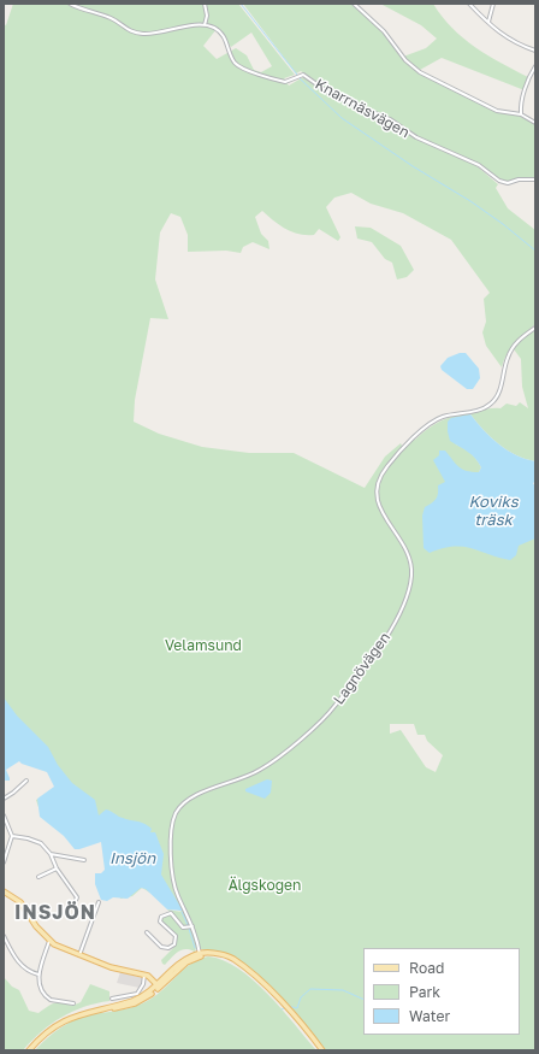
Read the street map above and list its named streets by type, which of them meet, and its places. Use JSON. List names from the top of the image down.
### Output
{
  "streets": {
    "street": ["Knarrnäsvägen", "Lagnövägen"]
  },
  "districts": ["INSJÖN"],
  "water": ["Koviks träsk", "Insjön"],
  "parks": ["Velamsund", "Älgskogen"],
  "legend": ["Road", "Park", "Water"]
}
